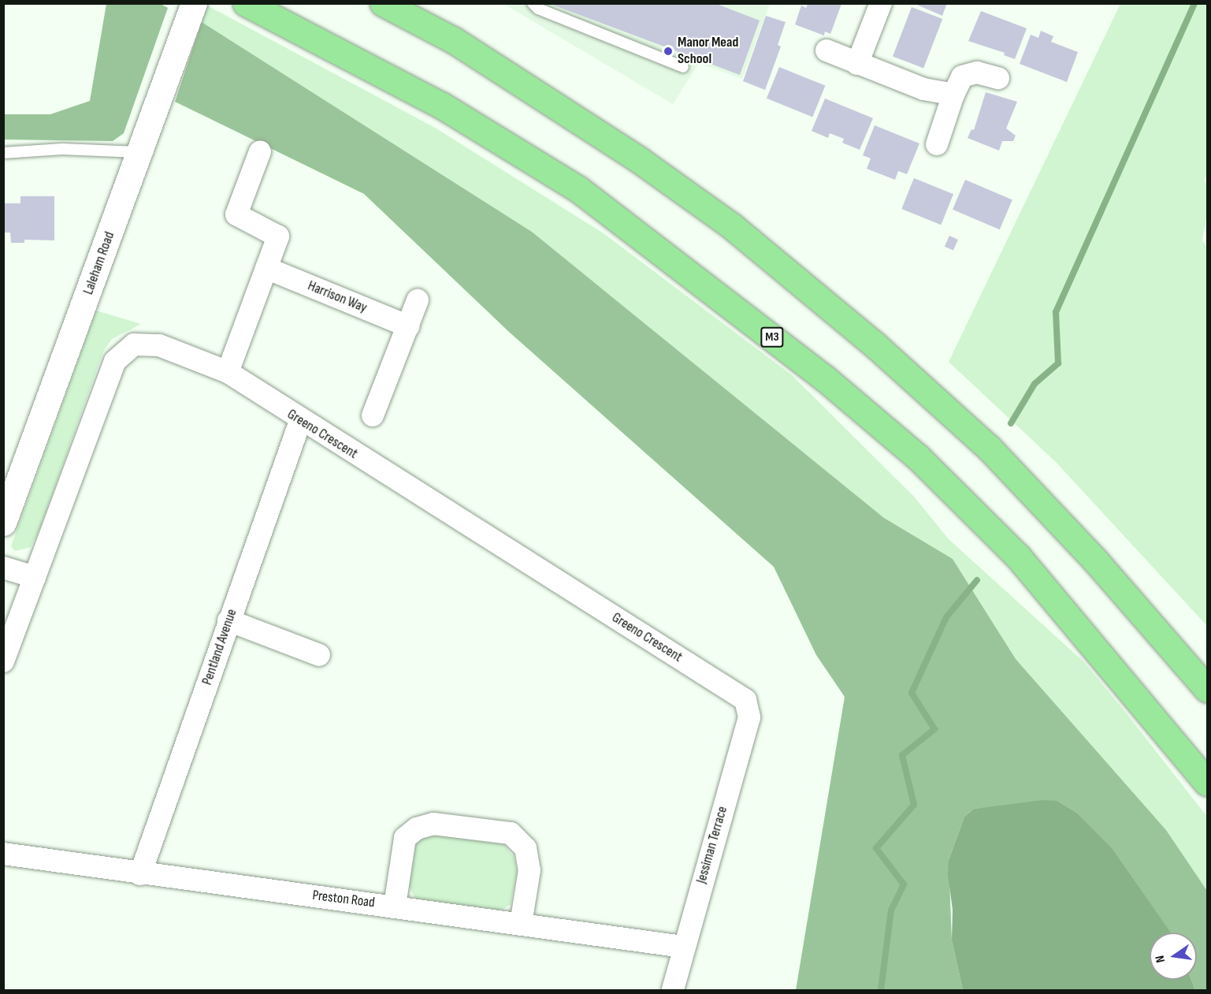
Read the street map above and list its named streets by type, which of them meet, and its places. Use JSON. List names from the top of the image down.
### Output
{
  "streets": {
    "highway": ["M3"],
    "main road": ["Laleham Road"],
    "street": [
      "Harrison Way",
      "Greeno Crescent",
      "Pentland Avenue",
      "Jessiman Terrace",
      "Preston Road"
    ]
  },
  "crossings": [
    ["Greeno Crescent", "Pentland Avenue"],
    ["Greeno Crescent", "Jessiman Terrace"],
    ["Pentland Avenue", "Preston Road"],
    ["Jessiman Terrace", "Preston Road"]
  ],
  "places": ["Manor Mead School"],
  "north": "left"
}
